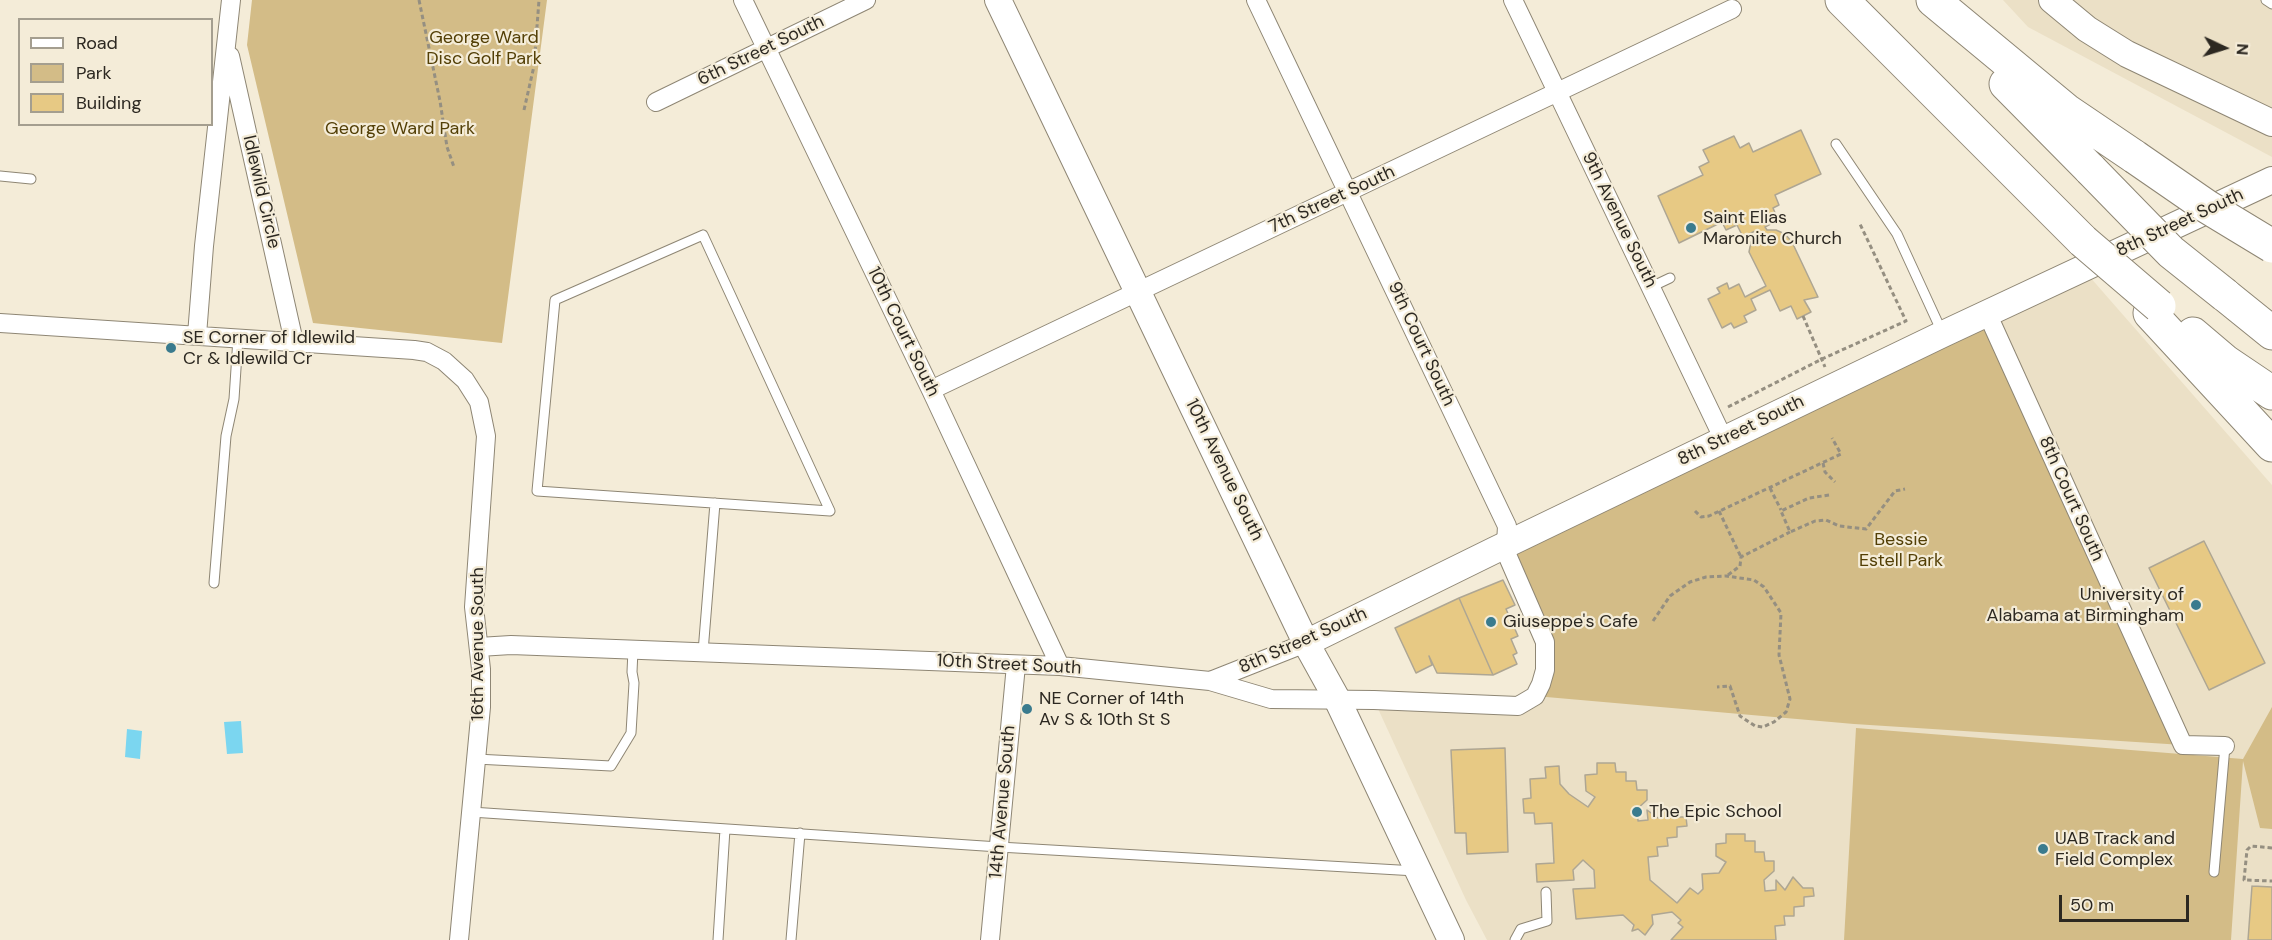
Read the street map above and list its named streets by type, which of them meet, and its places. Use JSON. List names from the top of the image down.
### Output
{
  "streets": {
    "street": [
      "6th Street South",
      "Idlewild Circle",
      "7th Street South",
      "9th Avenue South",
      "8th Street South",
      "10th Court South",
      "9th Court South",
      "10th Avenue South",
      "8th Court South",
      "16th Avenue South",
      "10th Street South",
      "14th Avenue South"
    ]
  },
  "crossings": [
    ["6th Street South", "10th Court South"],
    ["Idlewild Circle", "16th Avenue South"],
    ["7th Street South", "9th Avenue South"],
    ["7th Street South", "10th Court South"],
    ["7th Street South", "9th Court South"],
    ["7th Street South", "10th Avenue South"],
    ["9th Avenue South", "8th Street South"],
    ["8th Street South", "9th Court South"],
    ["8th Street South", "10th Avenue South"],
    ["8th Street South", "8th Court South"],
    ["8th Street South", "10th Street South"],
    ["10th Court South", "10th Street South"],
    ["9th Court South", "10th Street South"],
    ["10th Avenue South", "10th Street South"],
    ["16th Avenue South", "10th Street South"],
    ["10th Street South", "14th Avenue South"]
  ],
  "parks": ["George Ward Disc Golf Park", "George Ward Park", "Bessie Estell Park"],
  "places": [
    "Saint Elias Maronite Church",
    "SE Corner of Idlewild Cr & Idlewild Cr",
    "University of Alabama at Birmingham",
    "Giuseppe's Cafe",
    "NE Corner of 14th Av S & 10th St S",
    "The Epic School",
    "UAB Track and Field Complex"
  ],
  "legend": ["Road", "Park", "Building"],
  "scale_bar": "50 m",
  "north": "right"
}
